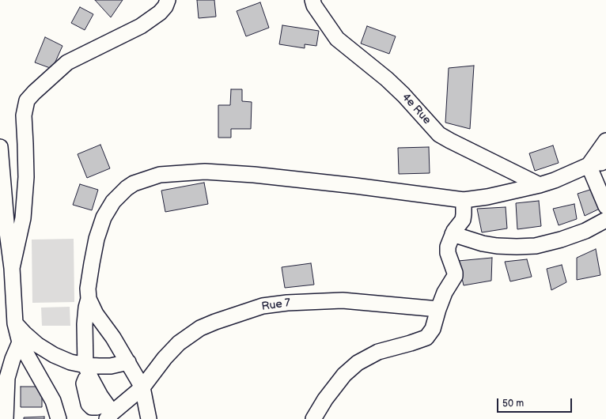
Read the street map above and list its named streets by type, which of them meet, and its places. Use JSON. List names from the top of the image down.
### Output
{
  "streets": {
    "street": ["4e Rue", "Rue 7"]
  },
  "scale_bar": "50 m"
}
